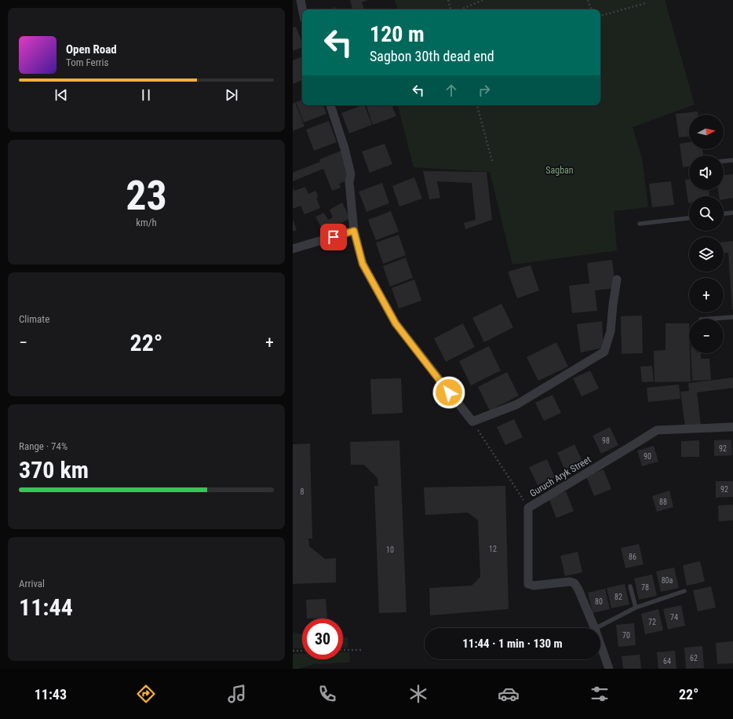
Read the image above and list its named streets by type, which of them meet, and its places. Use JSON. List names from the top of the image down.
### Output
{
  "streets": {
    "street": ["Guruch Aryk Street"]
  },
  "parks": ["Sagban"],
  "house_numbers": [
    "98",
    "92",
    "90",
    "92",
    "8",
    "88",
    "12",
    "10",
    "86",
    "80a",
    "78",
    "82",
    "80",
    "74",
    "72",
    "70",
    "62",
    "64"
  ],
  "north": "right",
  "page": {
    "turn": ["120 m", "Sagbon 30th dead end"],
    "song": ["Open Road", "Tom Ferris"],
    "map_buttons": ["+", "−"],
    "tile": [
      ["23", "km/h"],
      "Climate",
      ["Range · 74%", "370 km"],
      ["Arrival", "11:44"]
    ],
    "heat": ["−", "22°", "+"],
    "limit": "30",
    "trip": "11:44 · 1 min · 130 m",
    "tabs": ["11:43", "22°"]
  }
}
